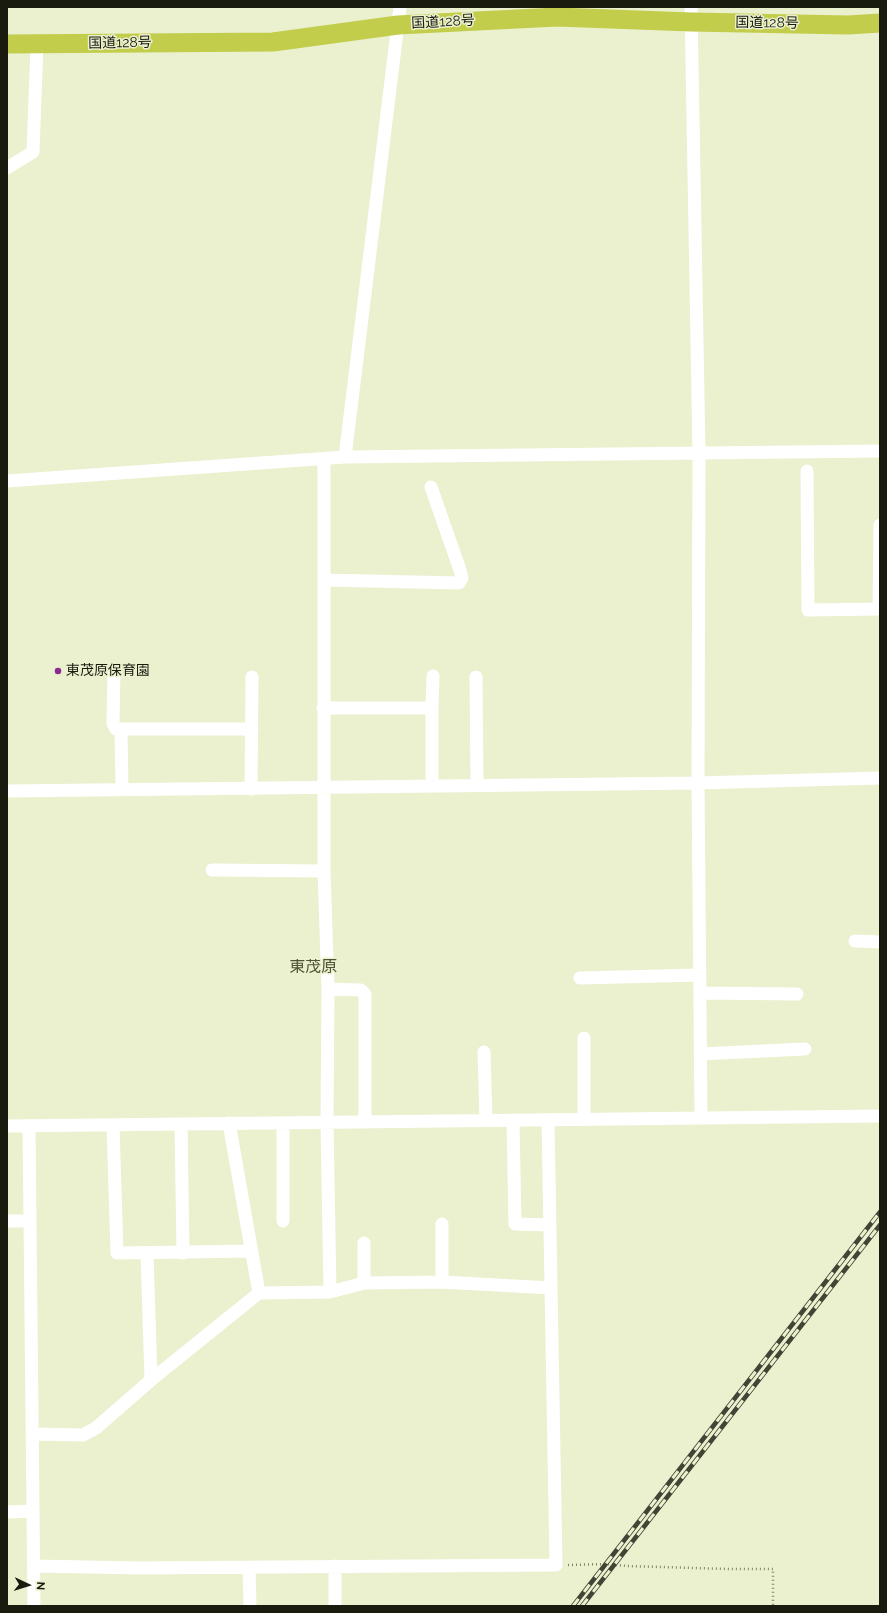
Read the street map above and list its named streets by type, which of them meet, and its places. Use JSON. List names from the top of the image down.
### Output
{
  "streets": {
    "highway": ["国道128号"]
  },
  "districts": ["東茂原"],
  "places": ["東茂原保育園"],
  "north": "right"
}
